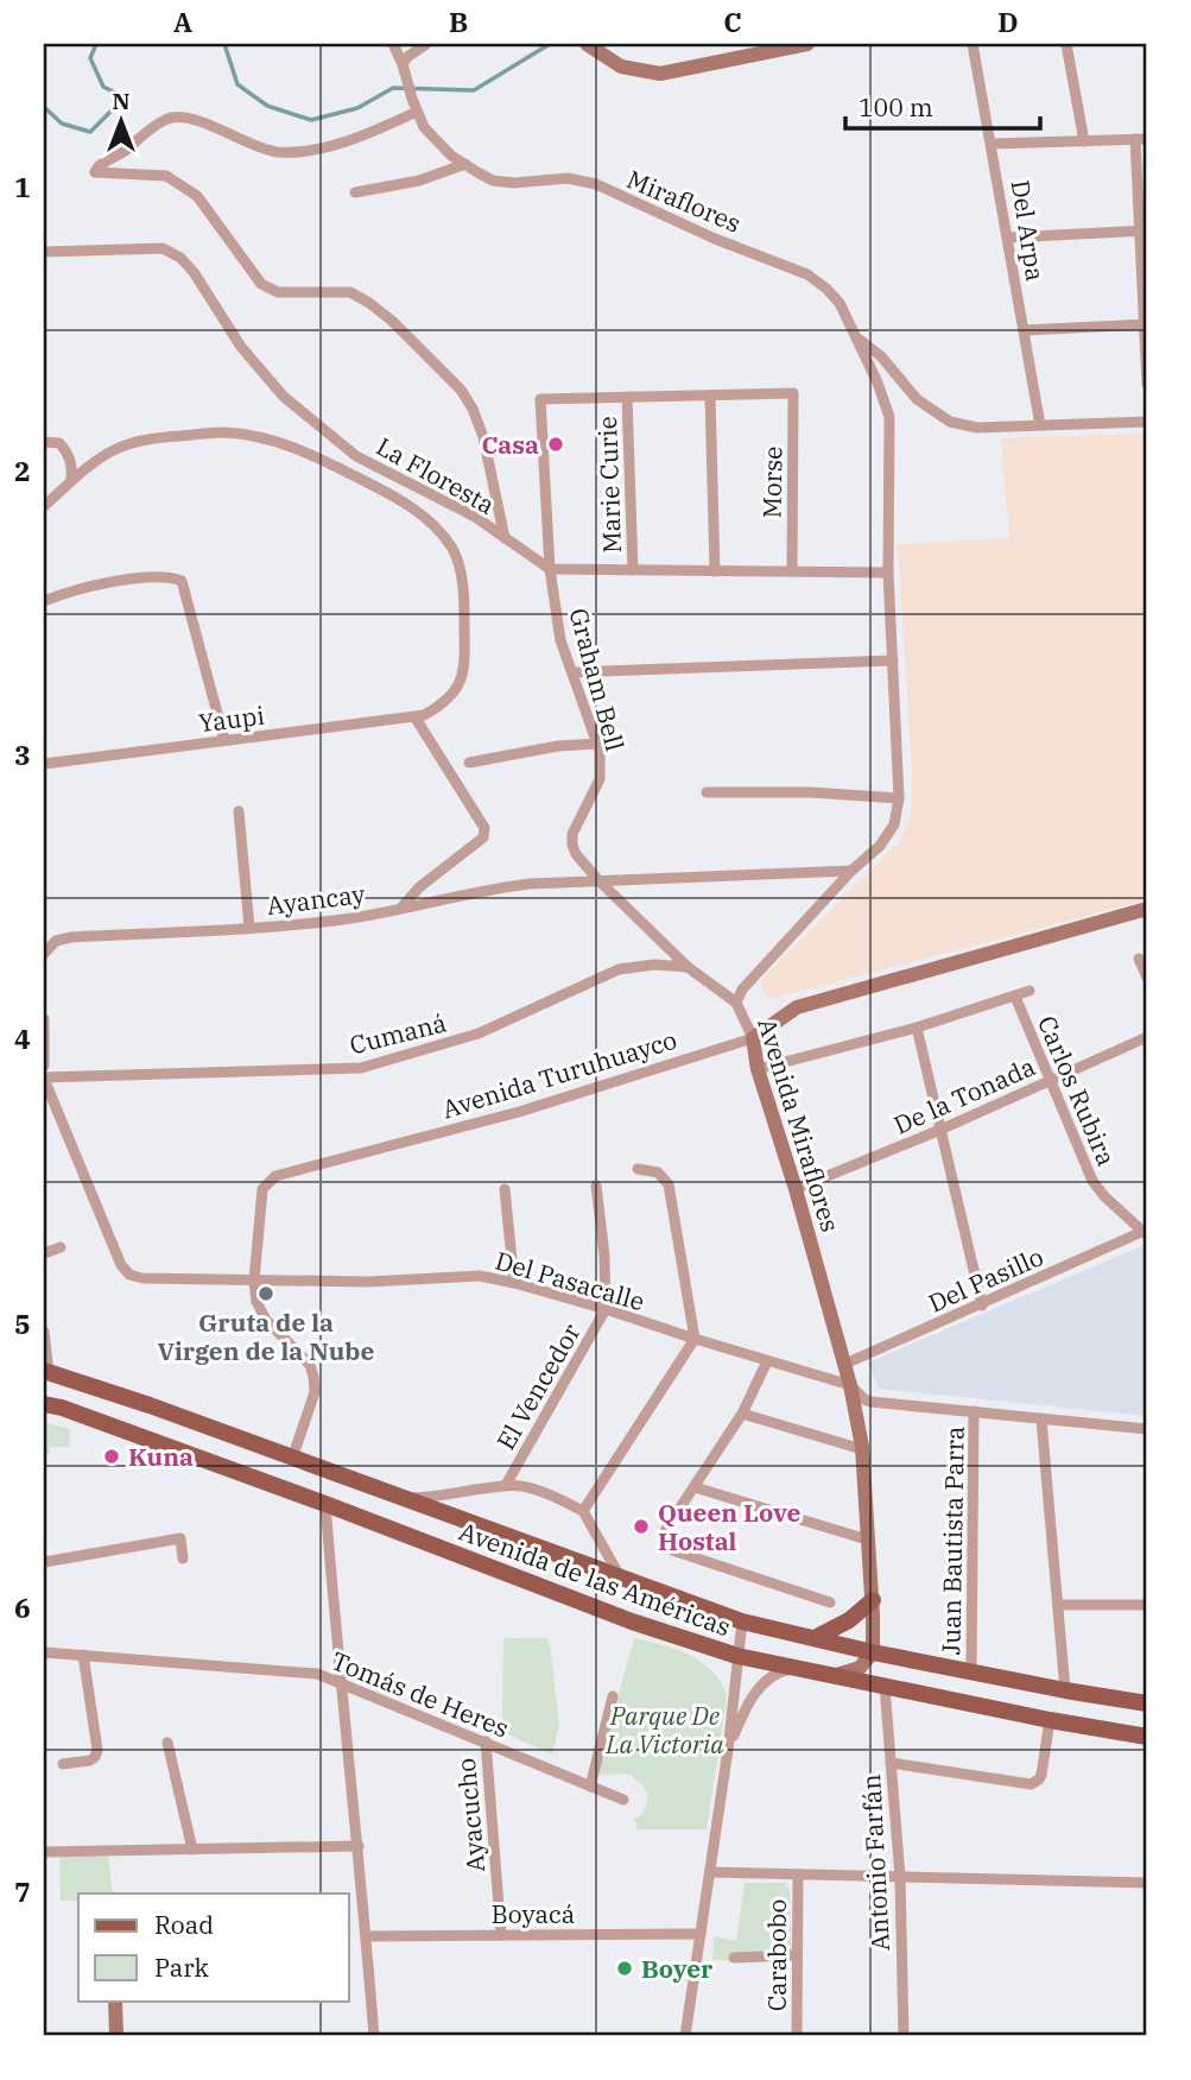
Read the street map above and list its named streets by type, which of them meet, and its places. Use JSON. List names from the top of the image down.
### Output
{
  "streets": {
    "main road": ["Avenida de las Américas"],
    "street": [
      "Miraflores",
      "Del Arpa",
      "La Floresta",
      "Morse",
      "Marie Curie",
      "Graham Bell",
      "Yaupi",
      "Ayancay",
      "Cumaná",
      "Avenida Turuhuayco",
      "Carlos Rubira",
      "De la Tonada",
      "Avenida Miraflores",
      "Del Pasillo",
      "Del Pasacalle",
      "El Vencedor",
      "Juan Bautista Parra",
      "Tomás de Heres",
      "Ayacucho",
      "Antonio Farfán",
      "Boyacá",
      "Carabobo"
    ]
  },
  "crossings": [
    ["Miraflores", "Avenida Miraflores"],
    ["La Floresta", "Graham Bell"],
    ["Marie Curie", "Graham Bell"],
    ["Graham Bell", "Ayancay"],
    ["Graham Bell", "Cumaná"],
    ["Ayancay", "Avenida Miraflores"],
    ["Cumaná", "Del Pasacalle"],
    ["Avenida Turuhuayco", "Avenida Miraflores"],
    ["Avenida Turuhuayco", "Del Pasacalle"],
    ["Avenida Turuhuayco", "Avenida de las Américas"],
    ["Carlos Rubira", "De la Tonada"],
    ["Carlos Rubira", "Del Pasillo"],
    ["De la Tonada", "Avenida Miraflores"],
    ["Avenida Miraflores", "Del Pasillo"],
    ["Avenida Miraflores", "Del Pasacalle"],
    ["Avenida Miraflores", "Avenida de las Américas"],
    ["Del Pasacalle", "El Vencedor"],
    ["Del Pasacalle", "Juan Bautista Parra"],
    ["Juan Bautista Parra", "Avenida de las Américas"],
    ["Avenida de las Américas", "Antonio Farfán"],
    ["Tomás de Heres", "Ayacucho"],
    ["Ayacucho", "Boyacá"]
  ],
  "parks": ["Parque De La Victoria"],
  "places": [
    "Casa",
    "Gruta de la Virgen de la Nube",
    "Kuna",
    "Queen Love Hostal",
    "Boyer"
  ],
  "legend": ["Road", "Park"],
  "scale_bar": "100 m",
  "north": "top",
  "grid": {
    "columns": [
      "A",
      "B",
      "C",
      "D"
    ],
    "rows": [
      "1",
      "2",
      "3",
      "4",
      "5",
      "6",
      "7"
    ]
  }
}
